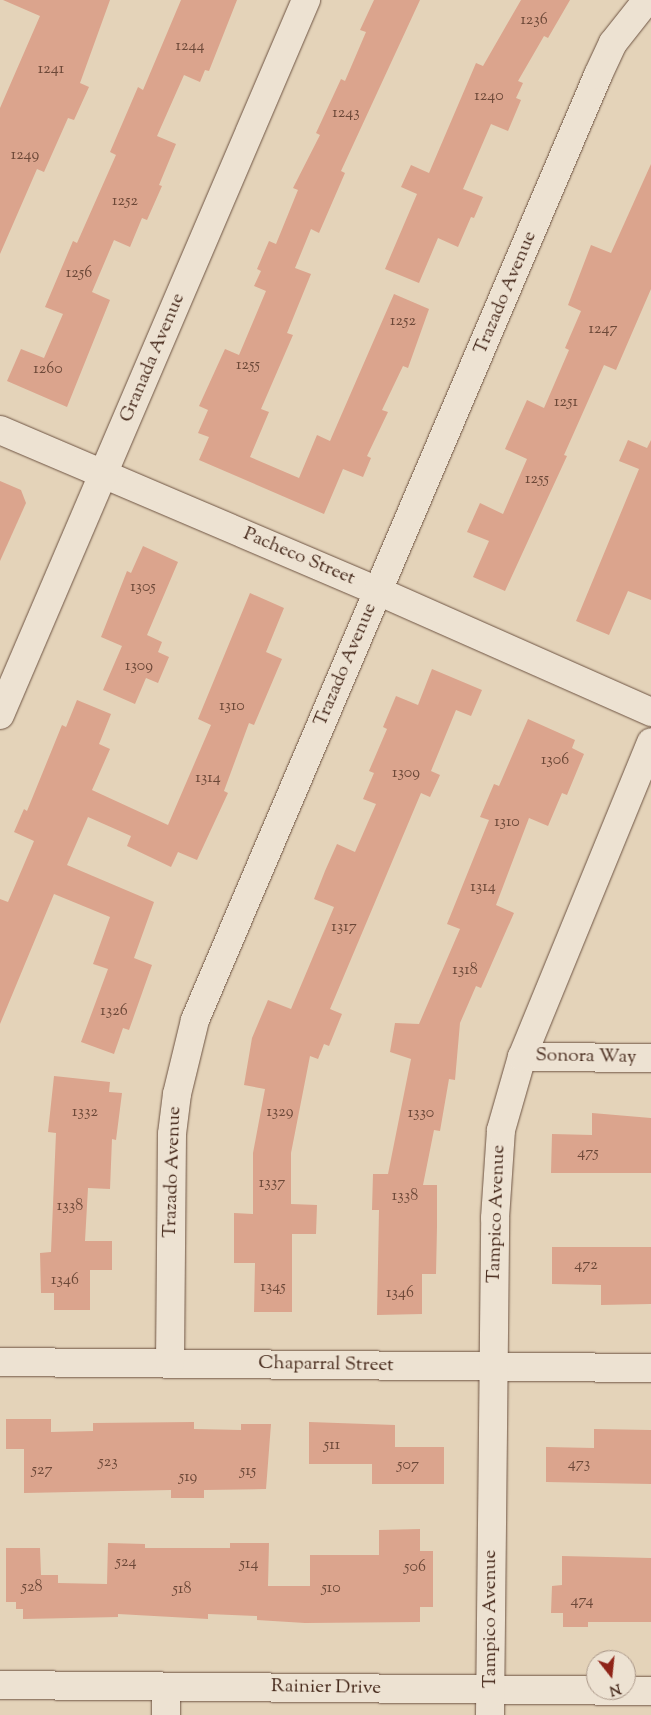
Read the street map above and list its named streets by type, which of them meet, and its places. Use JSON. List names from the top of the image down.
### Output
{
  "streets": {
    "street": [
      "Trazado Avenue",
      "Granada Avenue",
      "Pacheco Street",
      "Sonora Way",
      "Tampico Avenue",
      "Chaparral Street",
      "Rainier Drive"
    ]
  },
  "crossings": [
    ["Trazado Avenue", "Pacheco Street"],
    ["Trazado Avenue", "Chaparral Street"],
    ["Granada Avenue", "Pacheco Street"],
    ["Sonora Way", "Tampico Avenue"],
    ["Tampico Avenue", "Chaparral Street"],
    ["Tampico Avenue", "Rainier Drive"]
  ],
  "house_numbers": [
    "1236",
    "1244",
    "1241",
    "1240",
    "1243",
    "1249",
    "1252",
    "1256",
    "1252",
    "1247",
    "1255",
    "1260",
    "1251",
    "1255",
    "1305",
    "1309",
    "1310",
    "1306",
    "1309",
    "1314",
    "1310",
    "1314",
    "1317",
    "1318",
    "1326",
    "1332",
    "1329",
    "1330",
    "475",
    "1337",
    "1338",
    "1338",
    "472",
    "1346",
    "1345",
    "1346",
    "511",
    "523",
    "473",
    "507",
    "527",
    "515",
    "519",
    "524",
    "514",
    "506",
    "528",
    "510",
    "518",
    "474"
  ],
  "north": "bottom"
}
